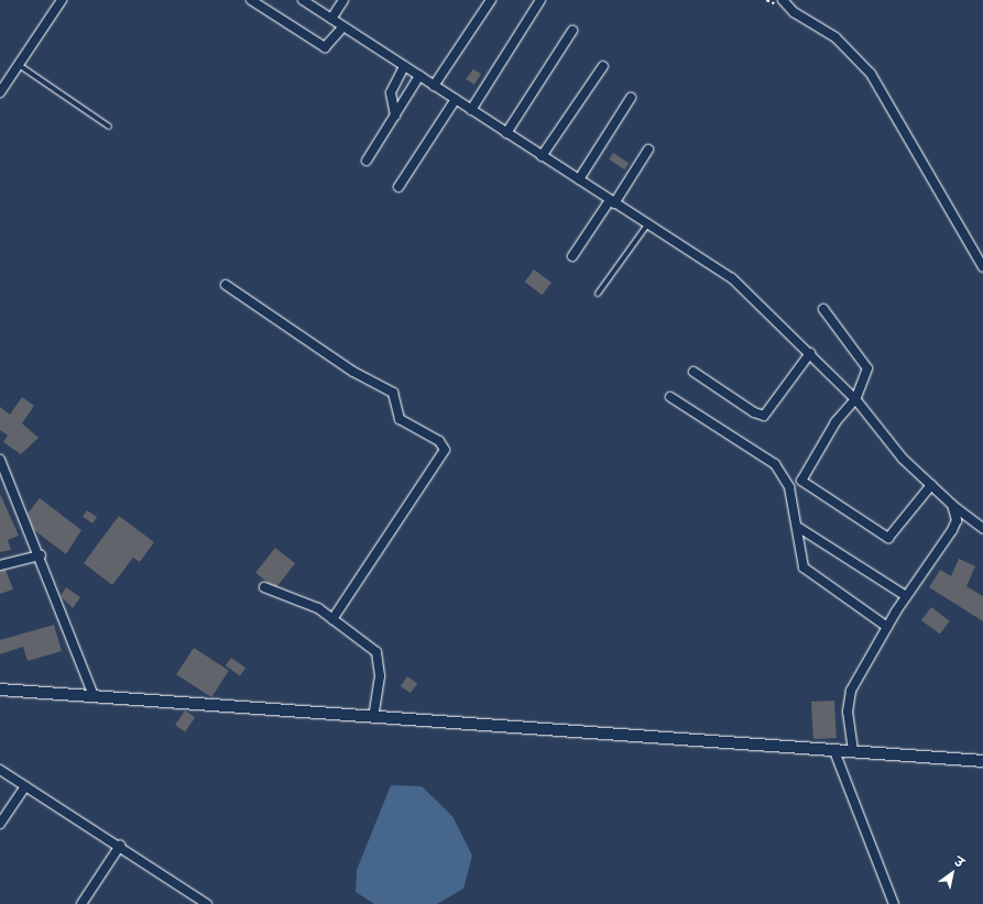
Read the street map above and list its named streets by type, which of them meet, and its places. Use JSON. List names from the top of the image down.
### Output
{
  "north": "top right"
}
